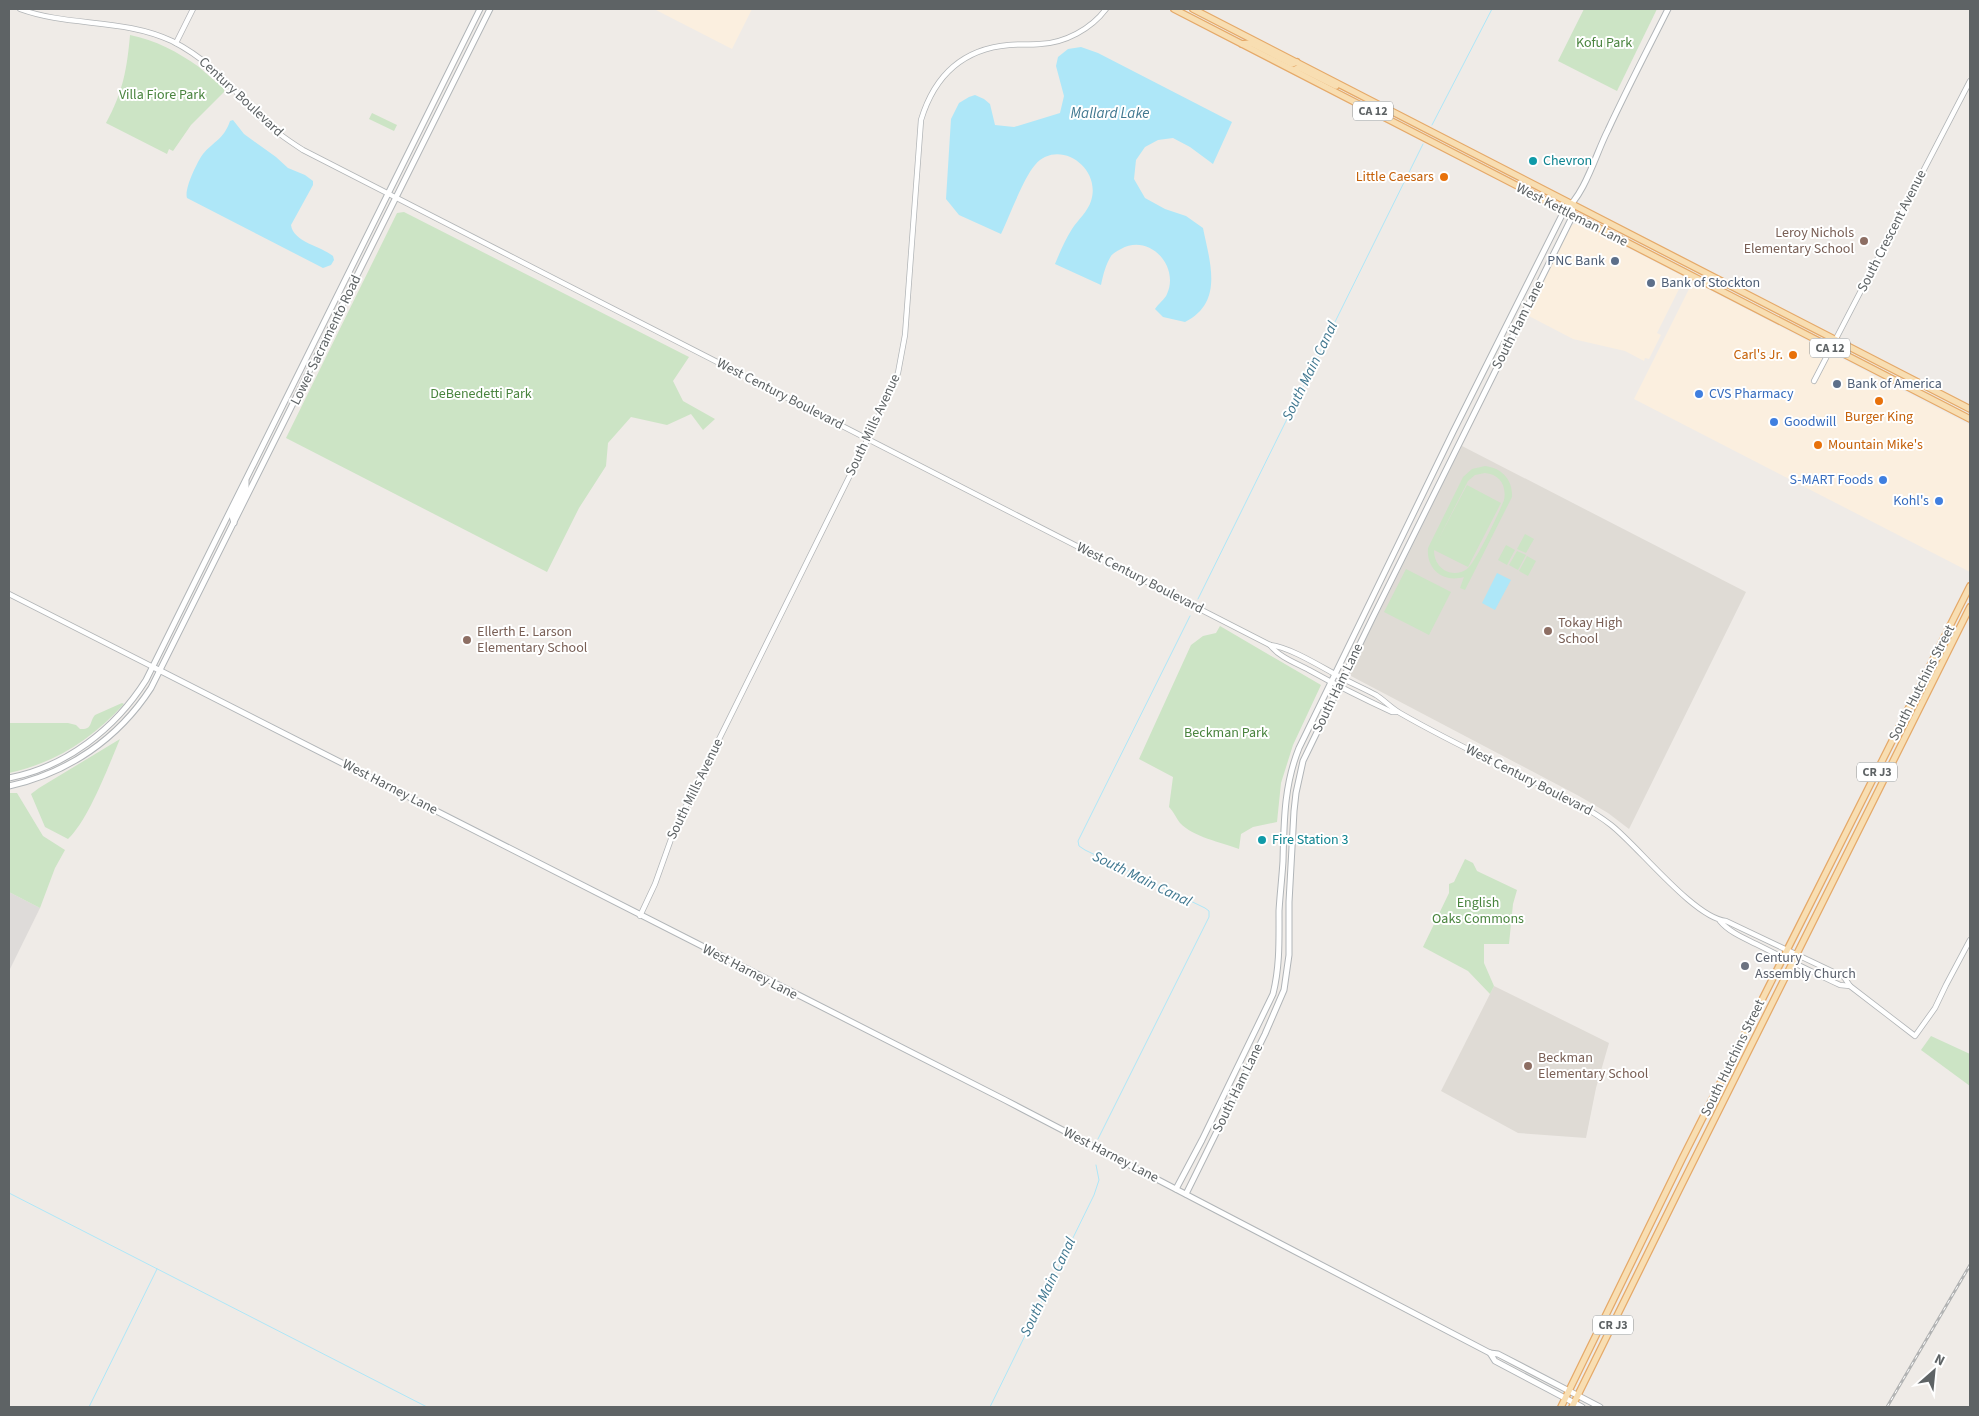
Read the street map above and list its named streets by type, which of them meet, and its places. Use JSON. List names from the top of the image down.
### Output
{
  "streets": {
    "main road": [
      "CA 12",
      "West Kettleman Lane",
      "South Ham Lane",
      "Lower Sacramento Road",
      "South Hutchins Street",
      "CR J3",
      "West Harney Lane"
    ],
    "street": [
      "Century Boulevard",
      "South Crescent Avenue",
      "West Century Boulevard",
      "South Mills Avenue"
    ]
  },
  "crossings": [
    ["Century Boulevard", "Lower Sacramento Road"],
    ["Century Boulevard", "West Century Boulevard"],
    ["West Kettleman Lane", "South Crescent Avenue"],
    ["West Kettleman Lane", "South Ham Lane"],
    ["South Ham Lane", "West Century Boulevard"],
    ["South Ham Lane", "West Harney Lane"],
    ["Lower Sacramento Road", "West Century Boulevard"],
    ["Lower Sacramento Road", "West Harney Lane"],
    ["West Century Boulevard", "South Mills Avenue"],
    ["West Century Boulevard", "South Hutchins Street"],
    ["South Mills Avenue", "West Harney Lane"],
    ["South Hutchins Street", "CR J3"],
    ["South Hutchins Street", "West Harney Lane"],
    ["CR J3", "West Harney Lane"]
  ],
  "water": ["Mallard Lake", "South Main Canal"],
  "parks": [
    "Kofu Park",
    "Villa Fiore Park",
    "DeBenedetti Park",
    "Beckman Park",
    "English Oaks Commons"
  ],
  "places": [
    "Chevron",
    "Little Caesars",
    "Leroy Nichols Elementary School",
    "PNC Bank",
    "Bank of Stockton",
    "Carl's Jr.",
    "Bank of America",
    "CVS Pharmacy",
    "Burger King",
    "Goodwill",
    "Mountain Mike's",
    "S-MART Foods",
    "Kohl's",
    "Tokay High School",
    "Ellerth E. Larson Elementary School",
    "Fire Station 3",
    "Century Assembly Church",
    "Beckman Elementary School"
  ],
  "north": "top right"
}
